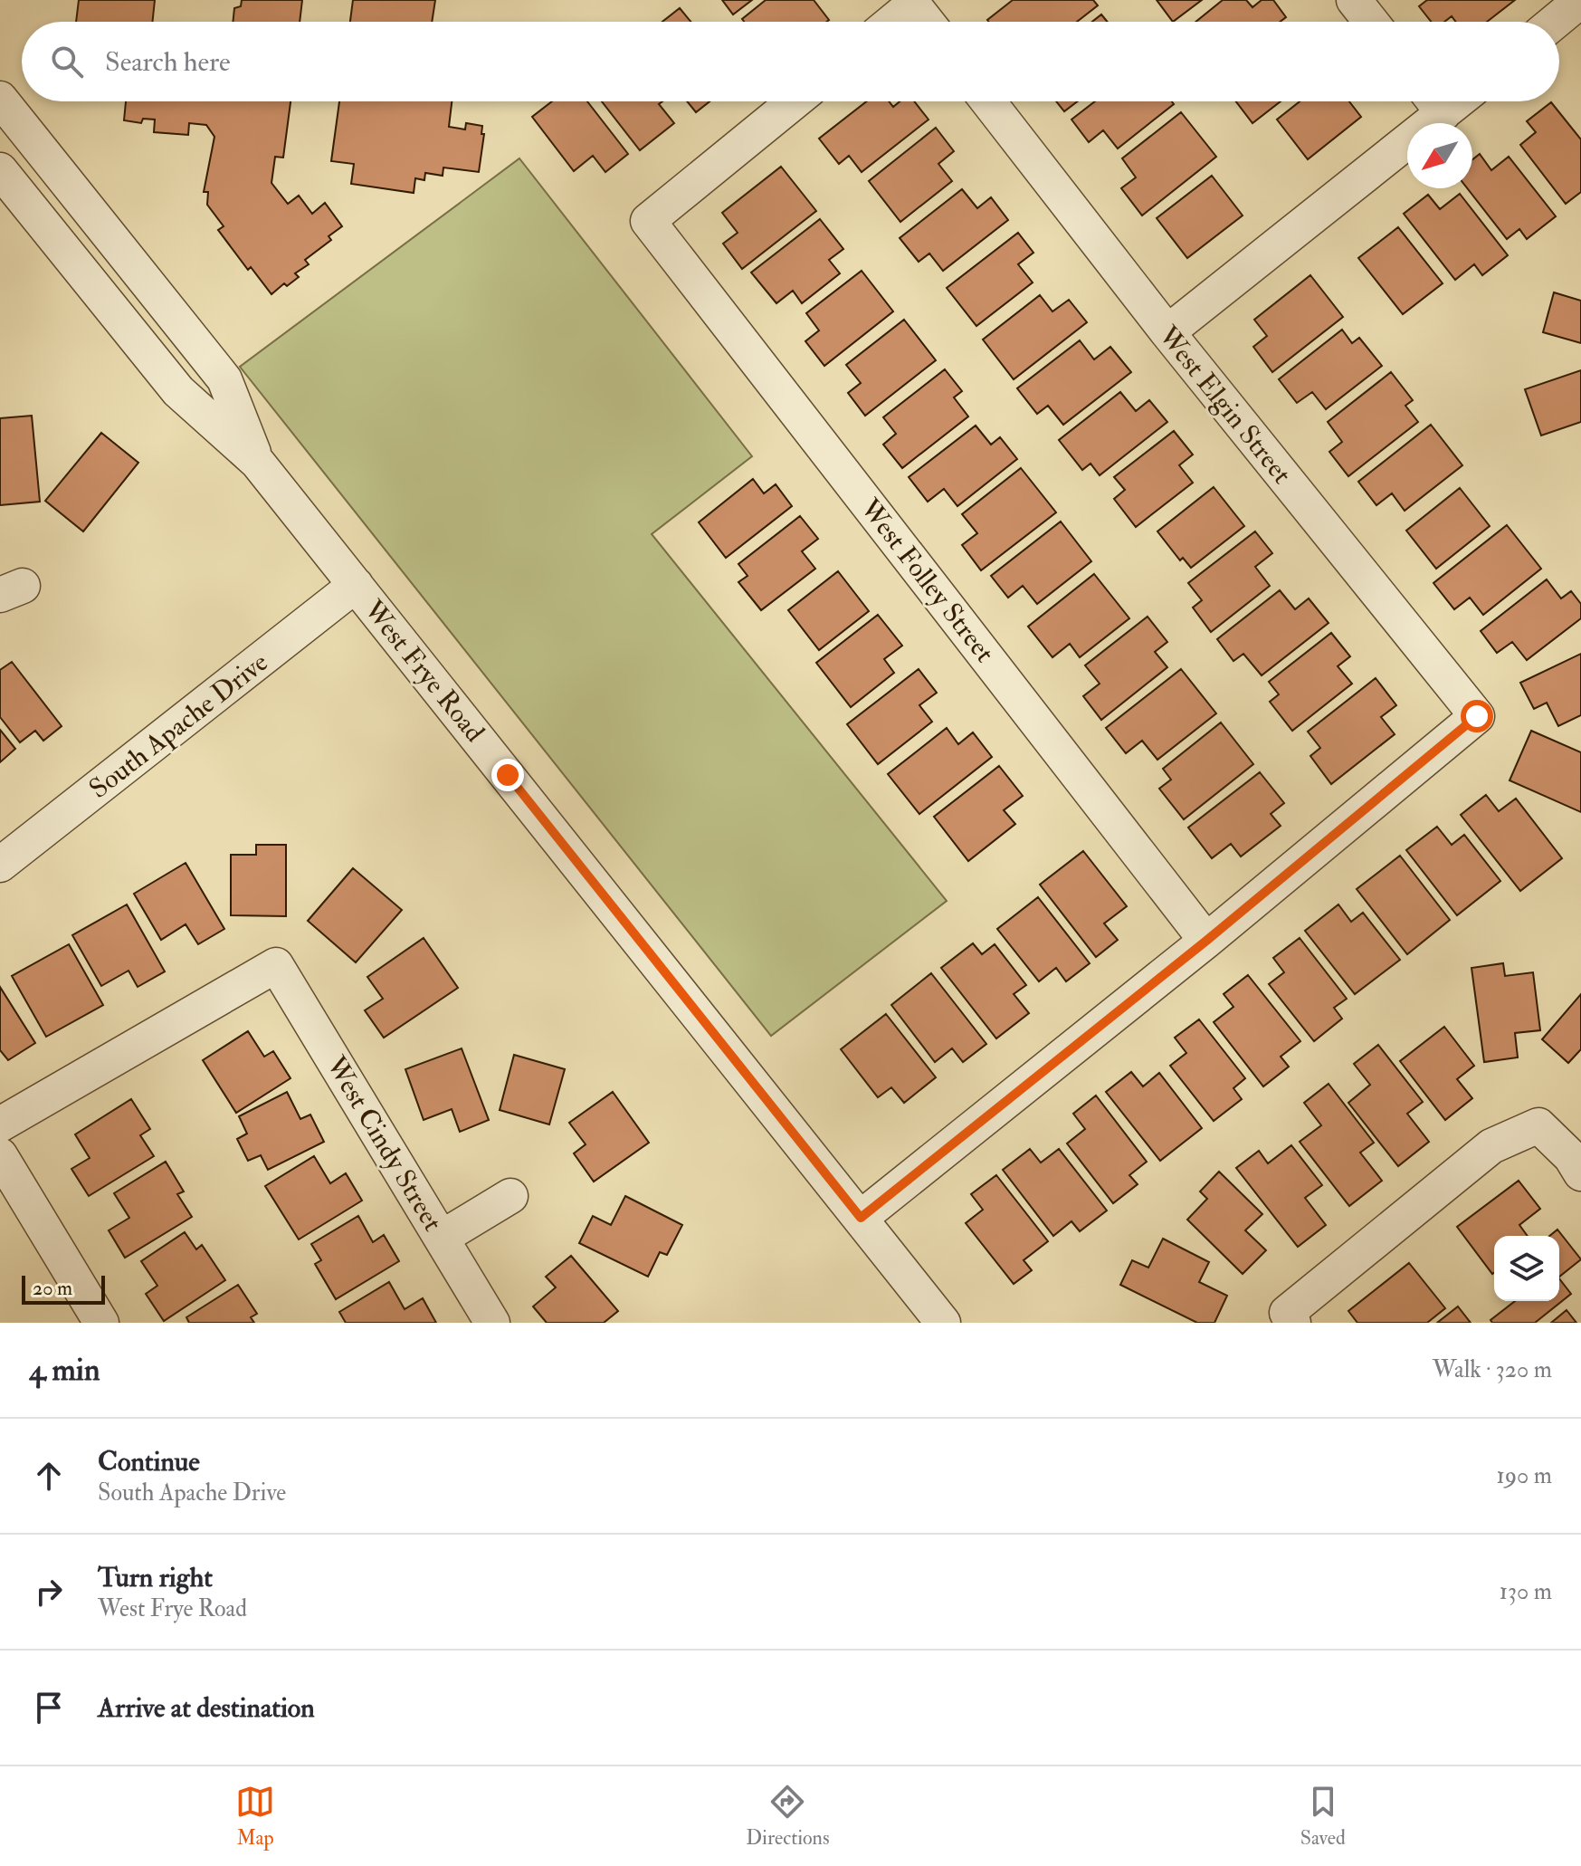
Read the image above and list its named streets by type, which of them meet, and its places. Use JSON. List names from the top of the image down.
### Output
{
  "streets": {
    "street": [
      "West Elgin Street",
      "West Folley Street",
      "West Frye Road",
      "South Apache Drive",
      "West Cindy Street"
    ]
  },
  "crossings": [
    ["West Elgin Street", "West Folley Street"],
    ["West Frye Road", "South Apache Drive"]
  ],
  "scale_bar": "20 m",
  "north": "bottom left",
  "page": {
    "search": "Search here",
    "scale": "20 m",
    "heading": ["4 min", "Walk · 320 m"],
    "list": [
      ["Continue", "South Apache Drive", "190 m"],
      ["Turn right", "West Frye Road", "130 m"],
      "Arrive at destination"
    ],
    "nav": ["Map", "Directions", "Saved"]
  }
}
